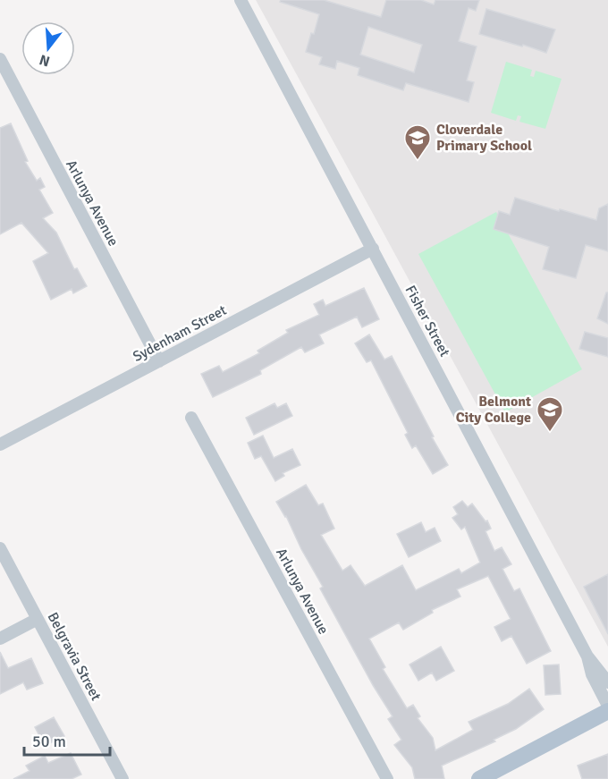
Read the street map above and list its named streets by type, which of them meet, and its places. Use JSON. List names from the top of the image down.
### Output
{
  "streets": {
    "street": [
      "Arlunya Avenue",
      "Fisher Street",
      "Sydenham Street",
      "Belgravia Street"
    ]
  },
  "crossings": [
    ["Arlunya Avenue", "Sydenham Street"],
    ["Fisher Street", "Sydenham Street"]
  ],
  "places": {
    "school or university": ["Cloverdale Primary School", "Belmont City College"]
  },
  "scale_bar": "50 m",
  "north": "bottom"
}
